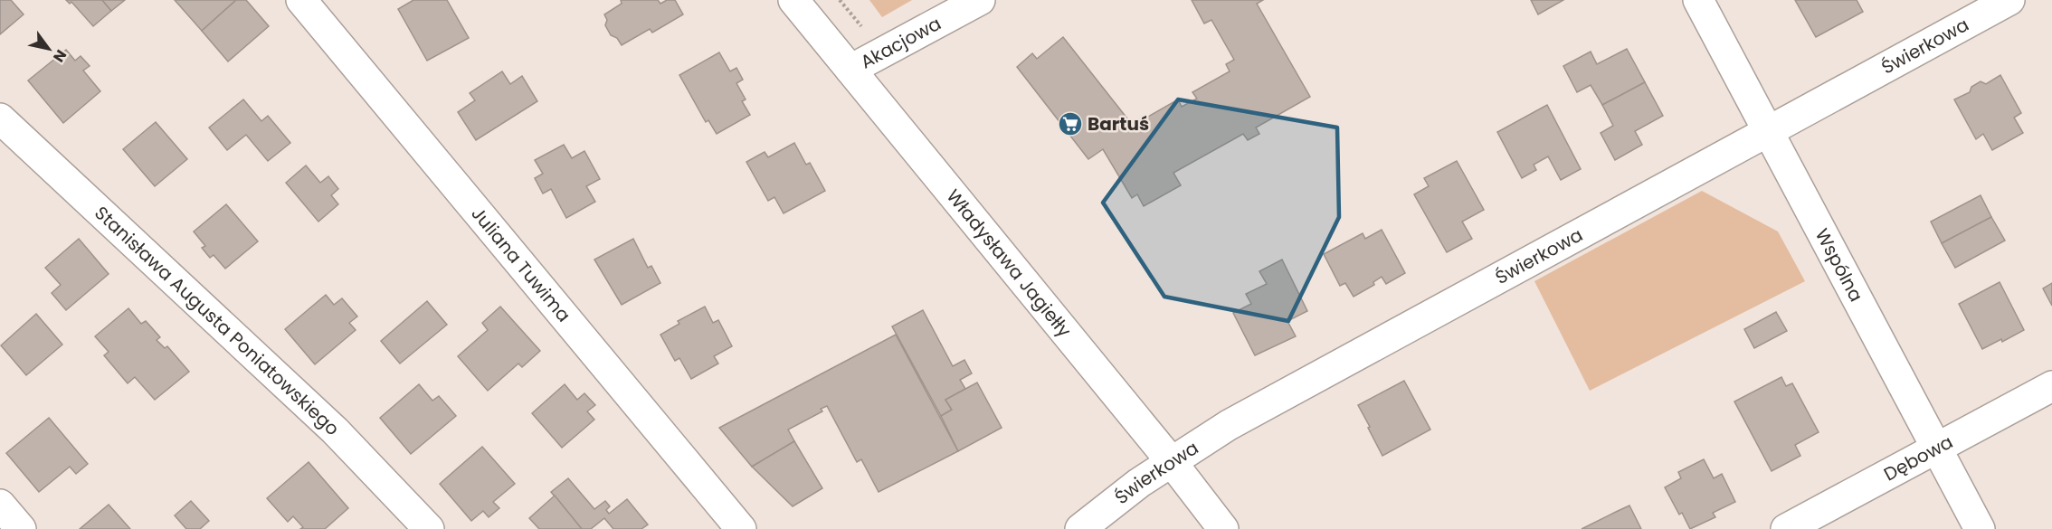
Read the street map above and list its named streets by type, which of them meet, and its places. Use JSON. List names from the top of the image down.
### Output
{
  "streets": {
    "street": [
      "Akacjowa",
      "Świerkowa",
      "Juliana Tuwima",
      "Władysława Jagiełły",
      "Wspólna",
      "Stanisława Augusta Poniatowskiego",
      "Dębowa"
    ]
  },
  "crossings": [
    ["Akacjowa", "Władysława Jagiełły"],
    ["Świerkowa", "Władysława Jagiełły"],
    ["Świerkowa", "Wspólna"],
    ["Wspólna", "Dębowa"]
  ],
  "places": {
    "supermarket": ["Bartuś"]
  },
  "north": "bottom right"
}
